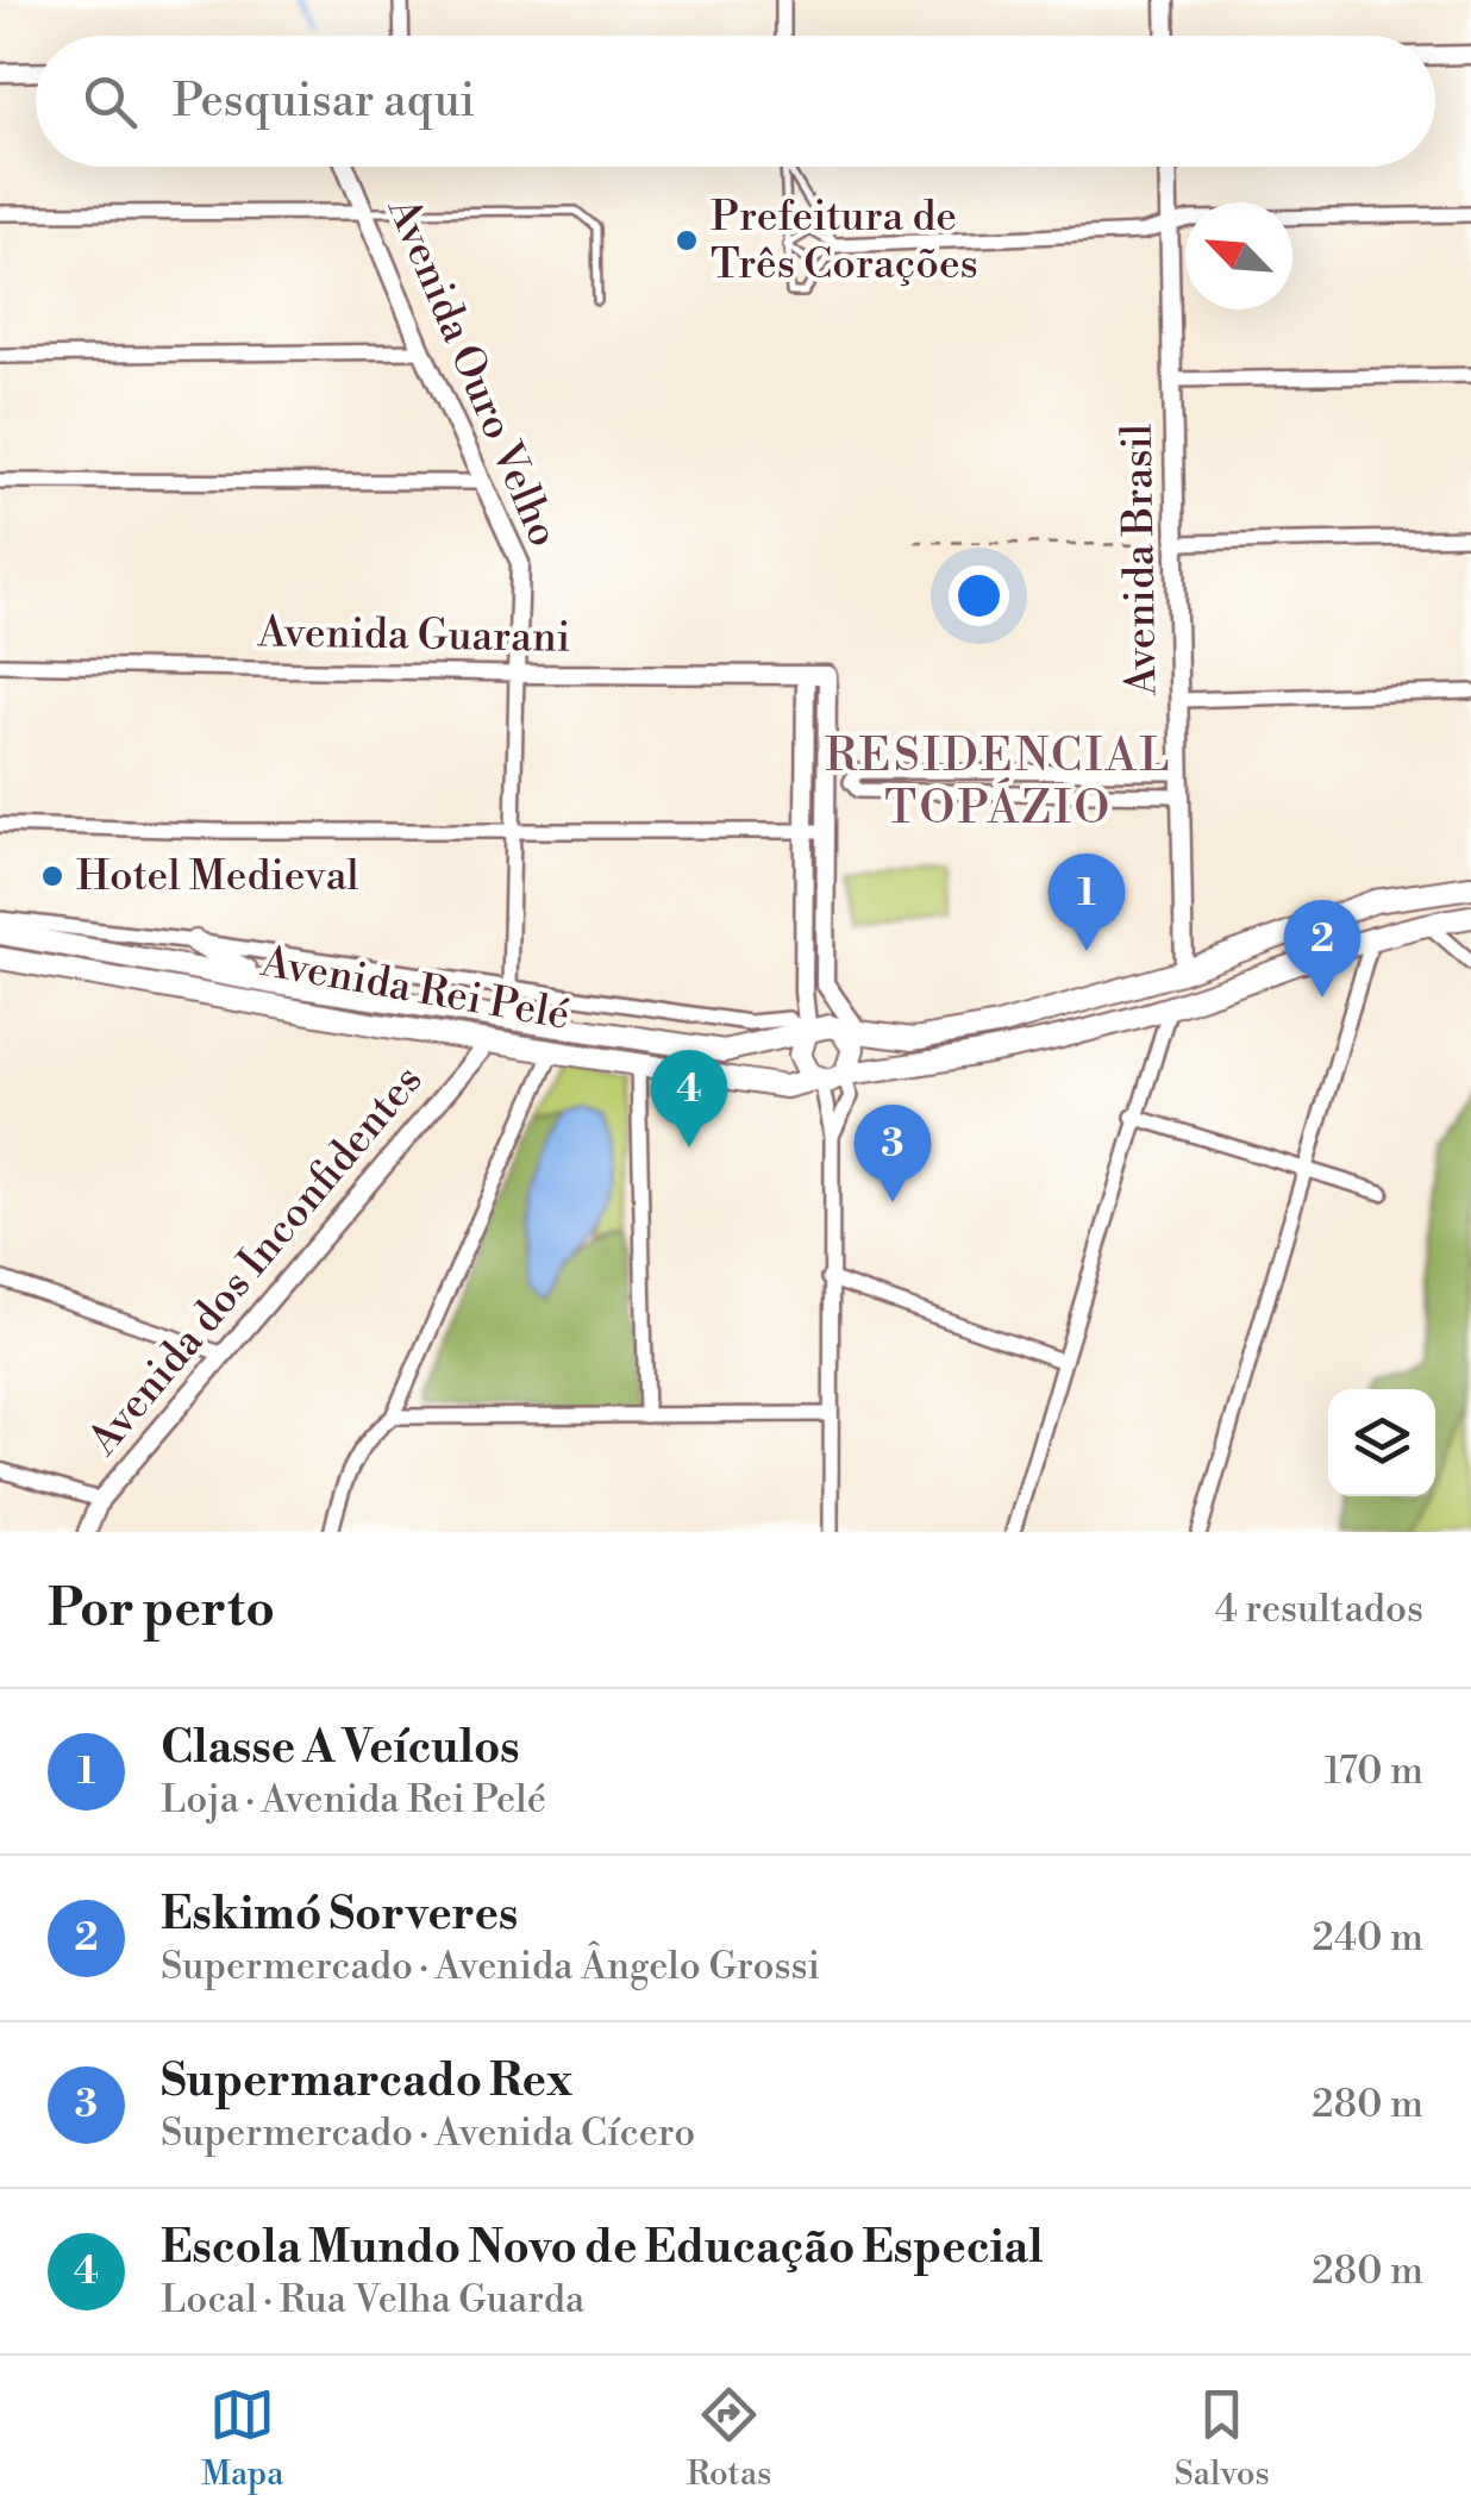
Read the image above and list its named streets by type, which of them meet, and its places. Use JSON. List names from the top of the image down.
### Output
{
  "streets": {
    "main road": ["Avenida Rei Pelé"],
    "street": [
      "Avenida Ouro Velho",
      "Avenida Brasil",
      "Avenida Guarani",
      "Avenida dos Inconfidentes"
    ]
  },
  "crossings": [
    ["Avenida Ouro Velho", "Avenida Guarani"],
    ["Avenida Brasil", "Avenida Rei Pelé"],
    ["Avenida Rei Pelé", "Avenida dos Inconfidentes"]
  ],
  "districts": ["RESIDENCIAL TOPÁZIO"],
  "places": ["Prefeitura de Três Corações", "Hotel Medieval"],
  "north": "top left",
  "page": {
    "search": "Pesquisar aqui",
    "pins": [
      "1",
      "2",
      "4",
      "3"
    ],
    "heading": ["Por perto", "4 resultados"],
    "list": [
      {
        "mark": "1",
        "name": "Classe A Veículos",
        "note": "Loja · Avenida Rei Pelé",
        "value": "170 m"
      },
      {
        "mark": "2",
        "name": "Eskimó Sorveres",
        "note": "Supermercado · Avenida Ângelo Grossi",
        "value": "240 m"
      },
      {
        "mark": "3",
        "name": "Supermarcado Rex",
        "note": "Supermercado · Avenida Cícero",
        "value": "280 m"
      },
      {
        "mark": "4",
        "name": "Escola Mundo Novo de Educação Especial",
        "note": "Local · Rua Velha Guarda",
        "value": "280 m"
      }
    ],
    "nav": ["Mapa", "Rotas", "Salvos"]
  }
}
